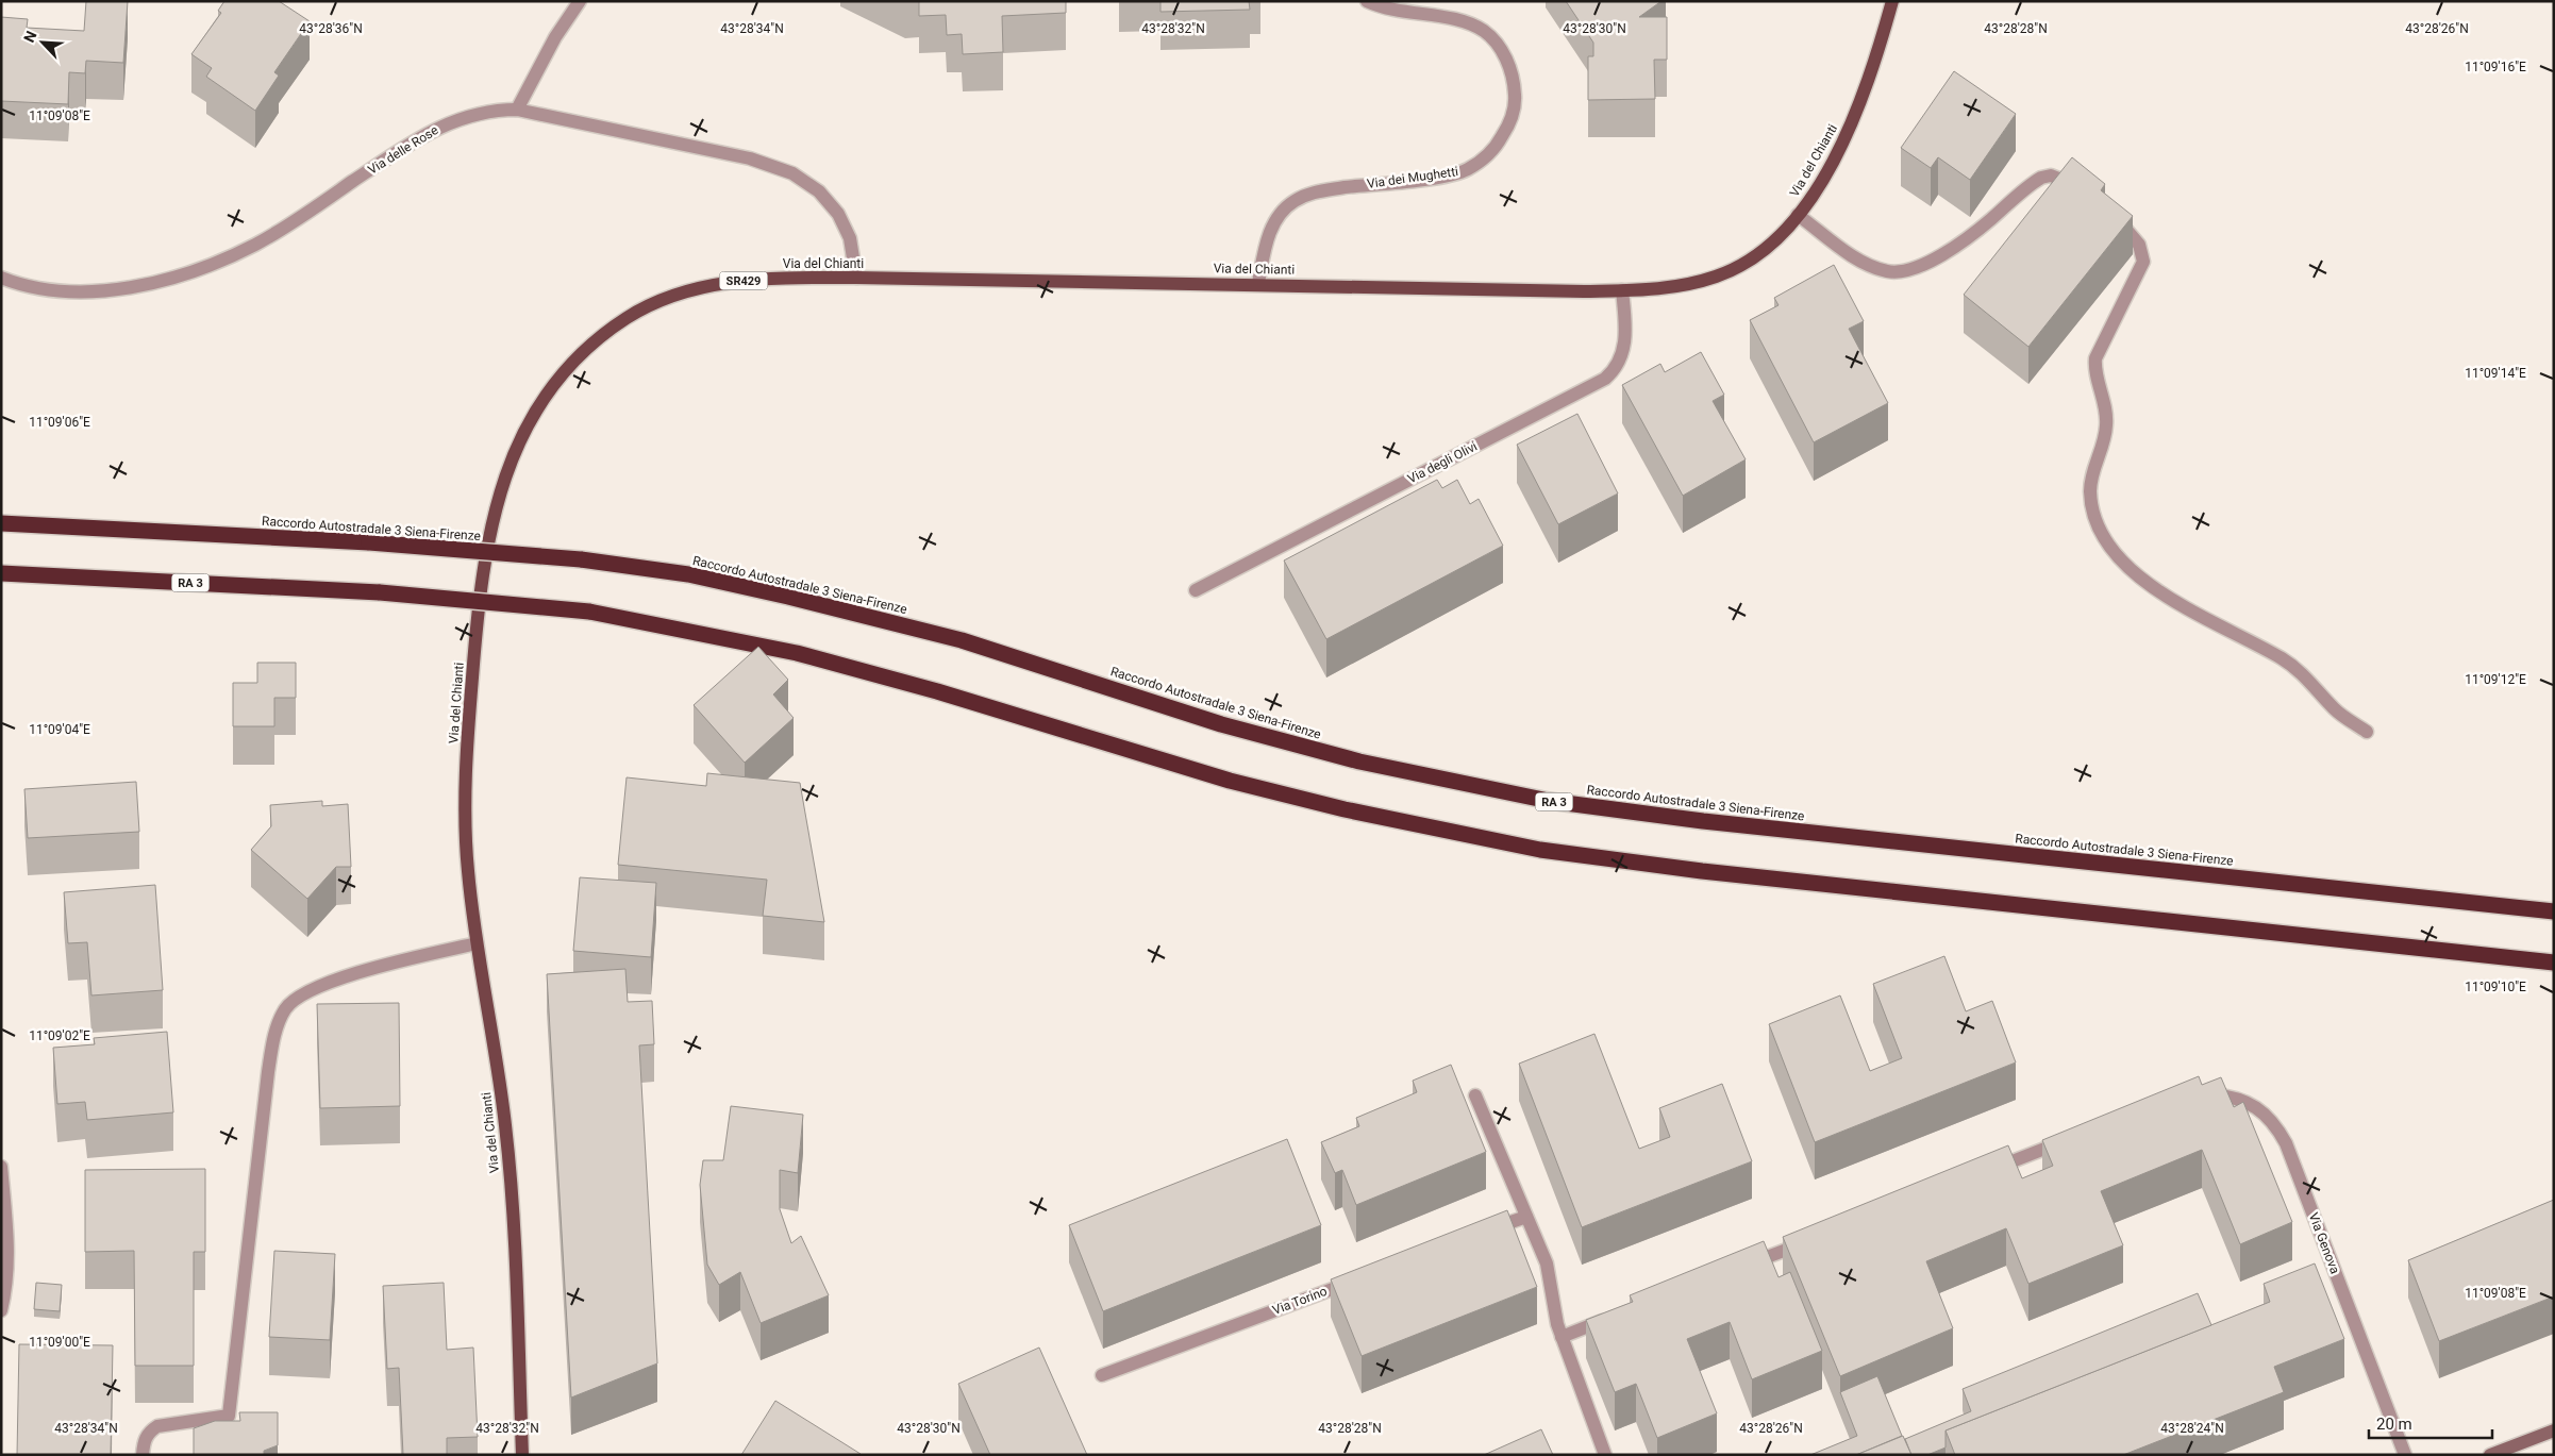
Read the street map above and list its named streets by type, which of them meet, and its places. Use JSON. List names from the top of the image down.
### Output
{
  "streets": {
    "highway": ["Raccordo Autostradale 3 Siena-Firenze", "RA 3"],
    "main road": ["Via del Chianti", "SR429"],
    "street": [
      "Via delle Rose",
      "Via dei Mughetti",
      "Via degli Olivi",
      "Via Genova",
      "Via Torino"
    ]
  },
  "crossings": [
    ["Via delle Rose", "Via del Chianti"],
    ["Via del Chianti", "Via dei Mughetti"],
    ["Via del Chianti", "Via degli Olivi"]
  ],
  "scale_bar": "20 m",
  "north": "top left",
  "coordinates": [
    "43°28'36\"N",
    "43°28'34\"N",
    "43°28'32\"N",
    "43°28'30\"N",
    "43°28'28\"N",
    "43°28'26\"N",
    "11°09'16\"E",
    "11°09'08\"E",
    "11°09'14\"E",
    "11°09'06\"E",
    "11°09'12\"E",
    "11°09'04\"E",
    "11°09'10\"E",
    "11°09'02\"E",
    "11°09'00\"E",
    "43°28'24\"N"
  ]
}
